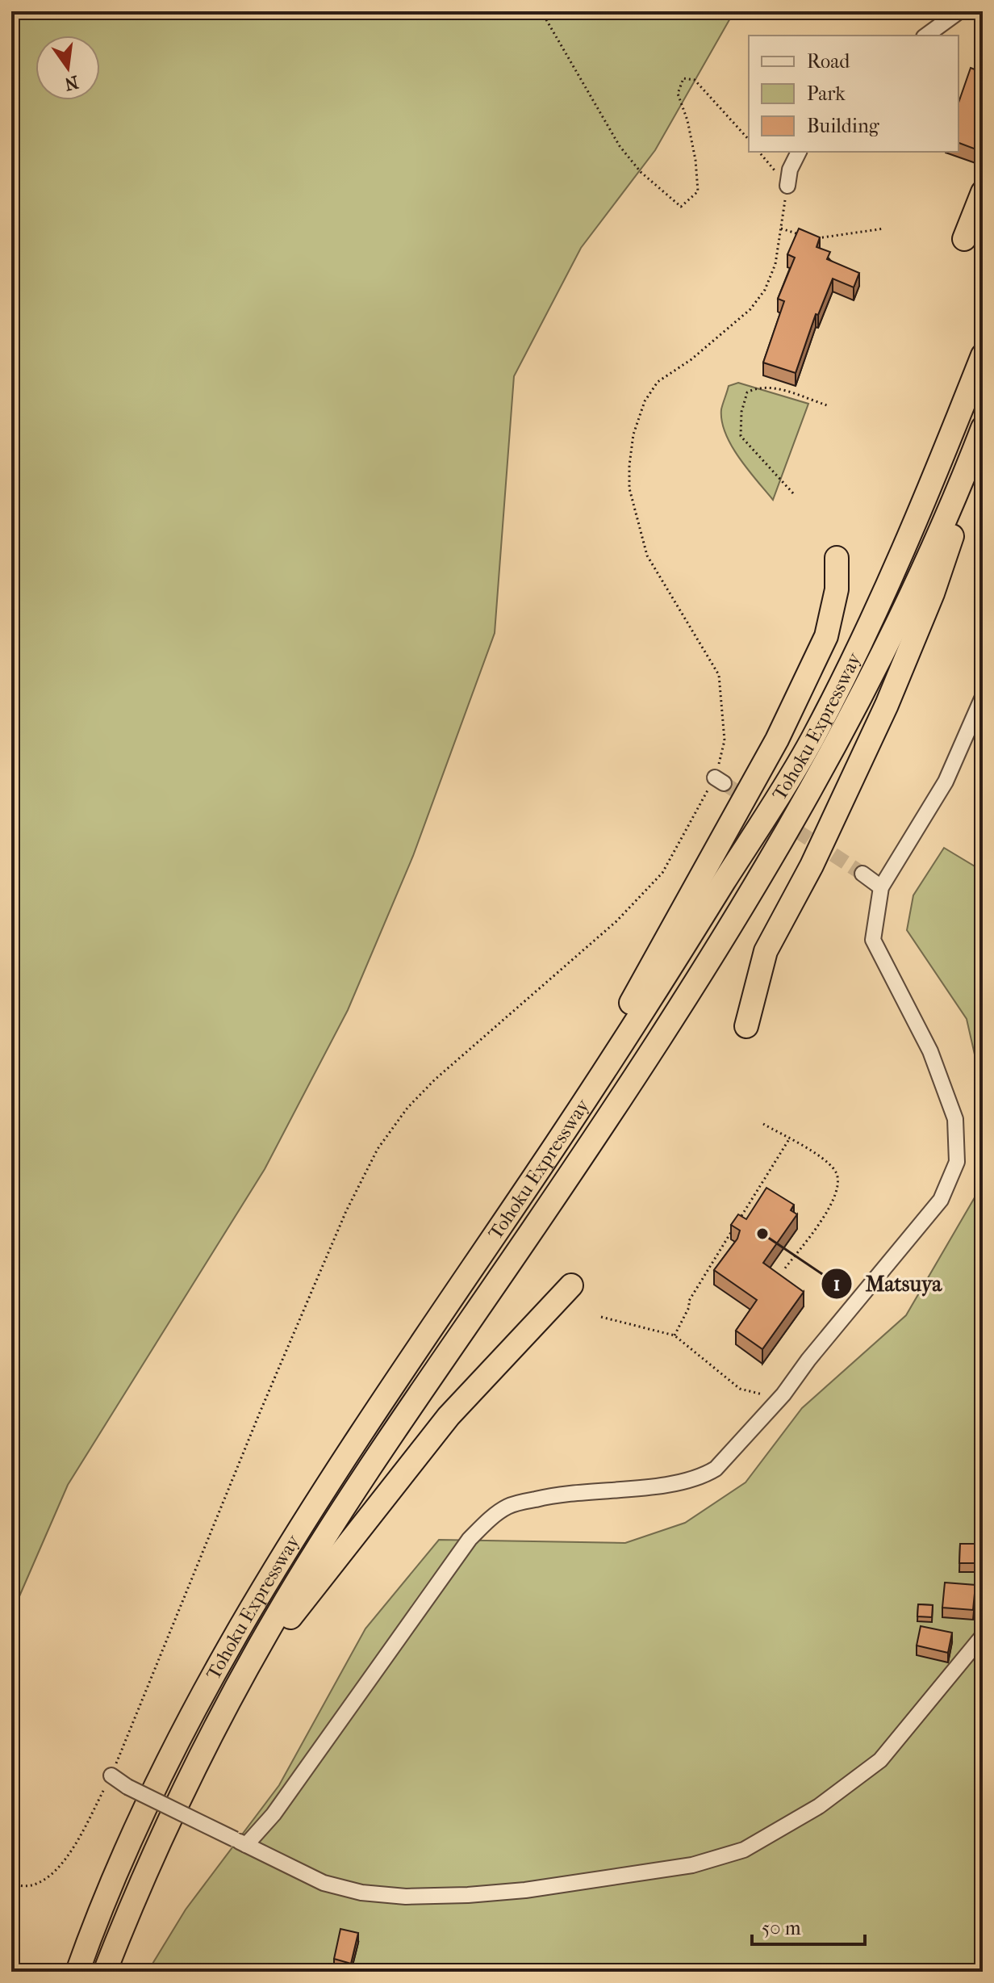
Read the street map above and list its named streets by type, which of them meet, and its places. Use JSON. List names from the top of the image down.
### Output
{
  "streets": {
    "highway": ["Tohoku Expressway"]
  },
  "places": ["Matsuya"],
  "legend": ["Road", "Park", "Building"],
  "scale_bar": "50 m",
  "north": "bottom"
}
